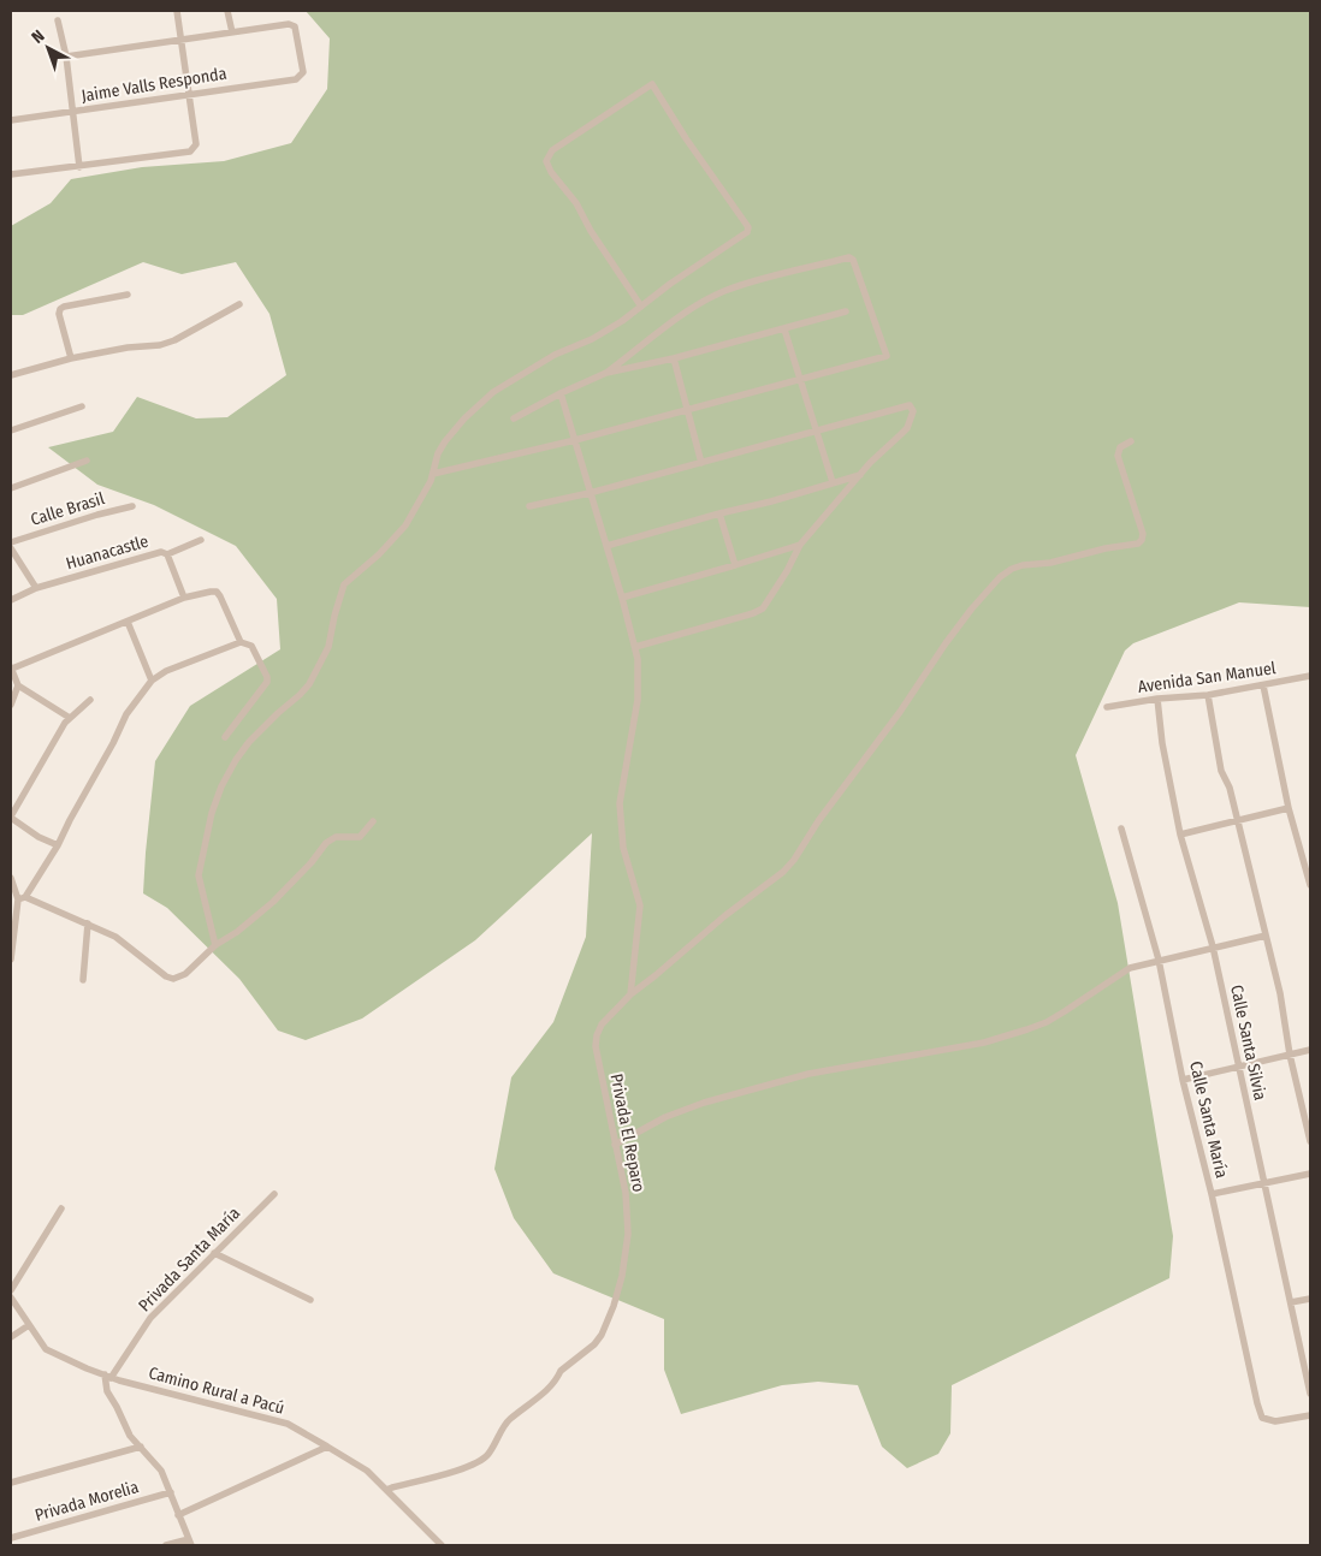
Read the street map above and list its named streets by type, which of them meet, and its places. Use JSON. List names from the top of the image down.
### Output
{
  "streets": {
    "street": [
      "Jaime Valls Responda",
      "Calle Brasil",
      "Huanacastle",
      "Avenida San Manuel",
      "Calle Santa Silvia",
      "Calle Santa María",
      "Privada El Reparo",
      "Privada Santa María",
      "Camino Rural a Pacú",
      "Privada Morelia"
    ]
  },
  "crossings": [
    ["Avenida San Manuel", "Calle Santa Silvia"],
    ["Privada El Reparo", "Camino Rural a Pacú"],
    ["Privada Santa María", "Camino Rural a Pacú"]
  ],
  "north": "top left"
}
